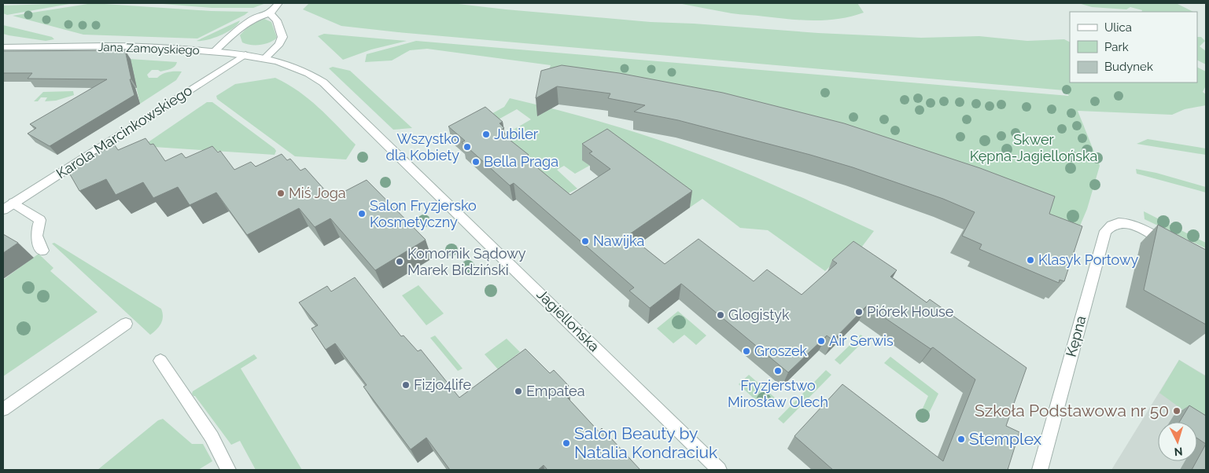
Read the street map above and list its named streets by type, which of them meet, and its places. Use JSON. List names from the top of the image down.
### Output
{
  "streets": {
    "street": [
      "Jana Zamoyskiego",
      "Karola Marcinkowskiego",
      "Jagiellońska",
      "Kępna"
    ]
  },
  "crossings": [
    ["Jana Zamoyskiego", "Karola Marcinkowskiego"],
    ["Jana Zamoyskiego", "Jagiellońska"],
    ["Karola Marcinkowskiego", "Jagiellońska"]
  ],
  "parks": ["Skwer Kępna-Jagiellońska"],
  "places": [
    "Jubiler",
    "Wszystko dla Kobiety",
    "Bella Praga",
    "Miś Joga",
    "Salon Fryzjersko Kosmetyczny",
    "Nawijka",
    "Klasyk Portowy",
    "Komornik Sądowy Marek Bidziński",
    "Piórek House",
    "Glogistyk",
    "Air Serwis",
    "Groszek",
    "Fryzjerstwo Mirosław Olech",
    "Fizjo4life",
    "Empatea",
    "Szkoła Podstawowa nr 50",
    "Stemplex",
    "Salon Beauty by Natalia Kondraciuk"
  ],
  "legend": ["Ulica", "Park", "Budynek"],
  "north": "bottom"
}
